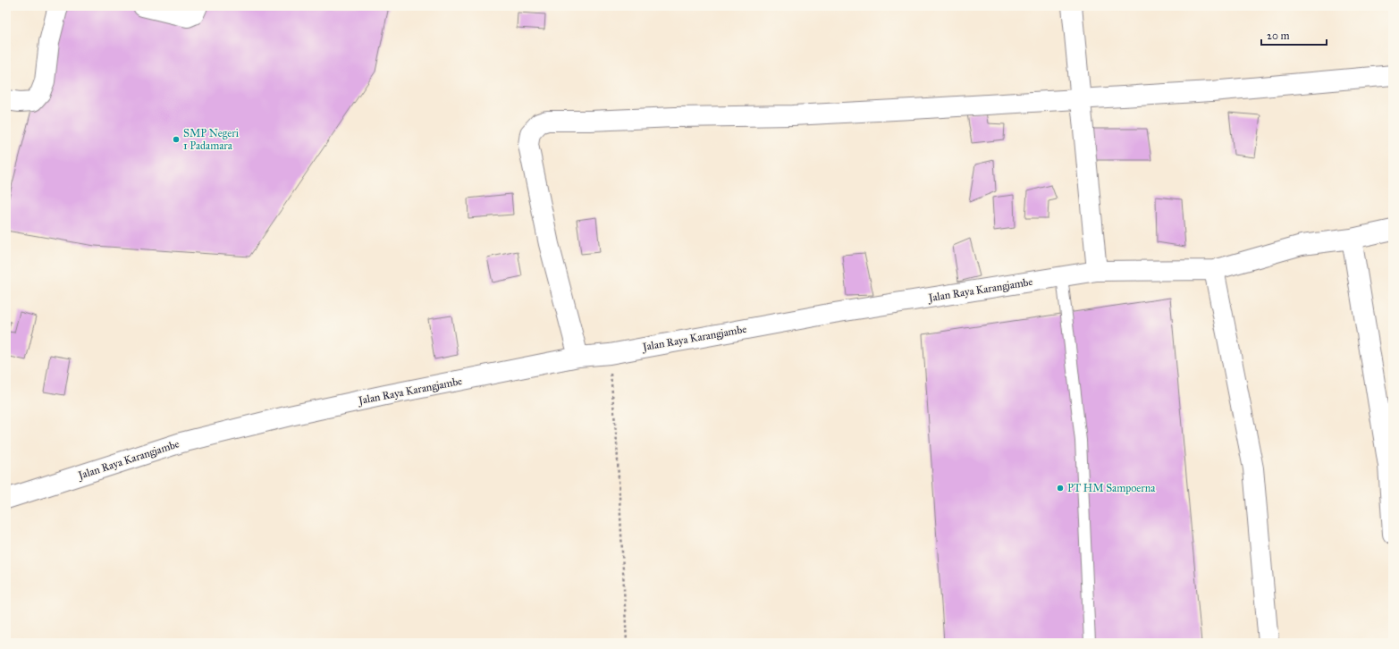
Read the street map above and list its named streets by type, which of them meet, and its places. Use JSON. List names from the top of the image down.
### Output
{
  "streets": {
    "street": ["Jalan Raya Karangjambe"]
  },
  "places": ["SMP Negeri 1 Padamara", "PT HM Sampoerna"],
  "scale_bar": "20 m"
}
